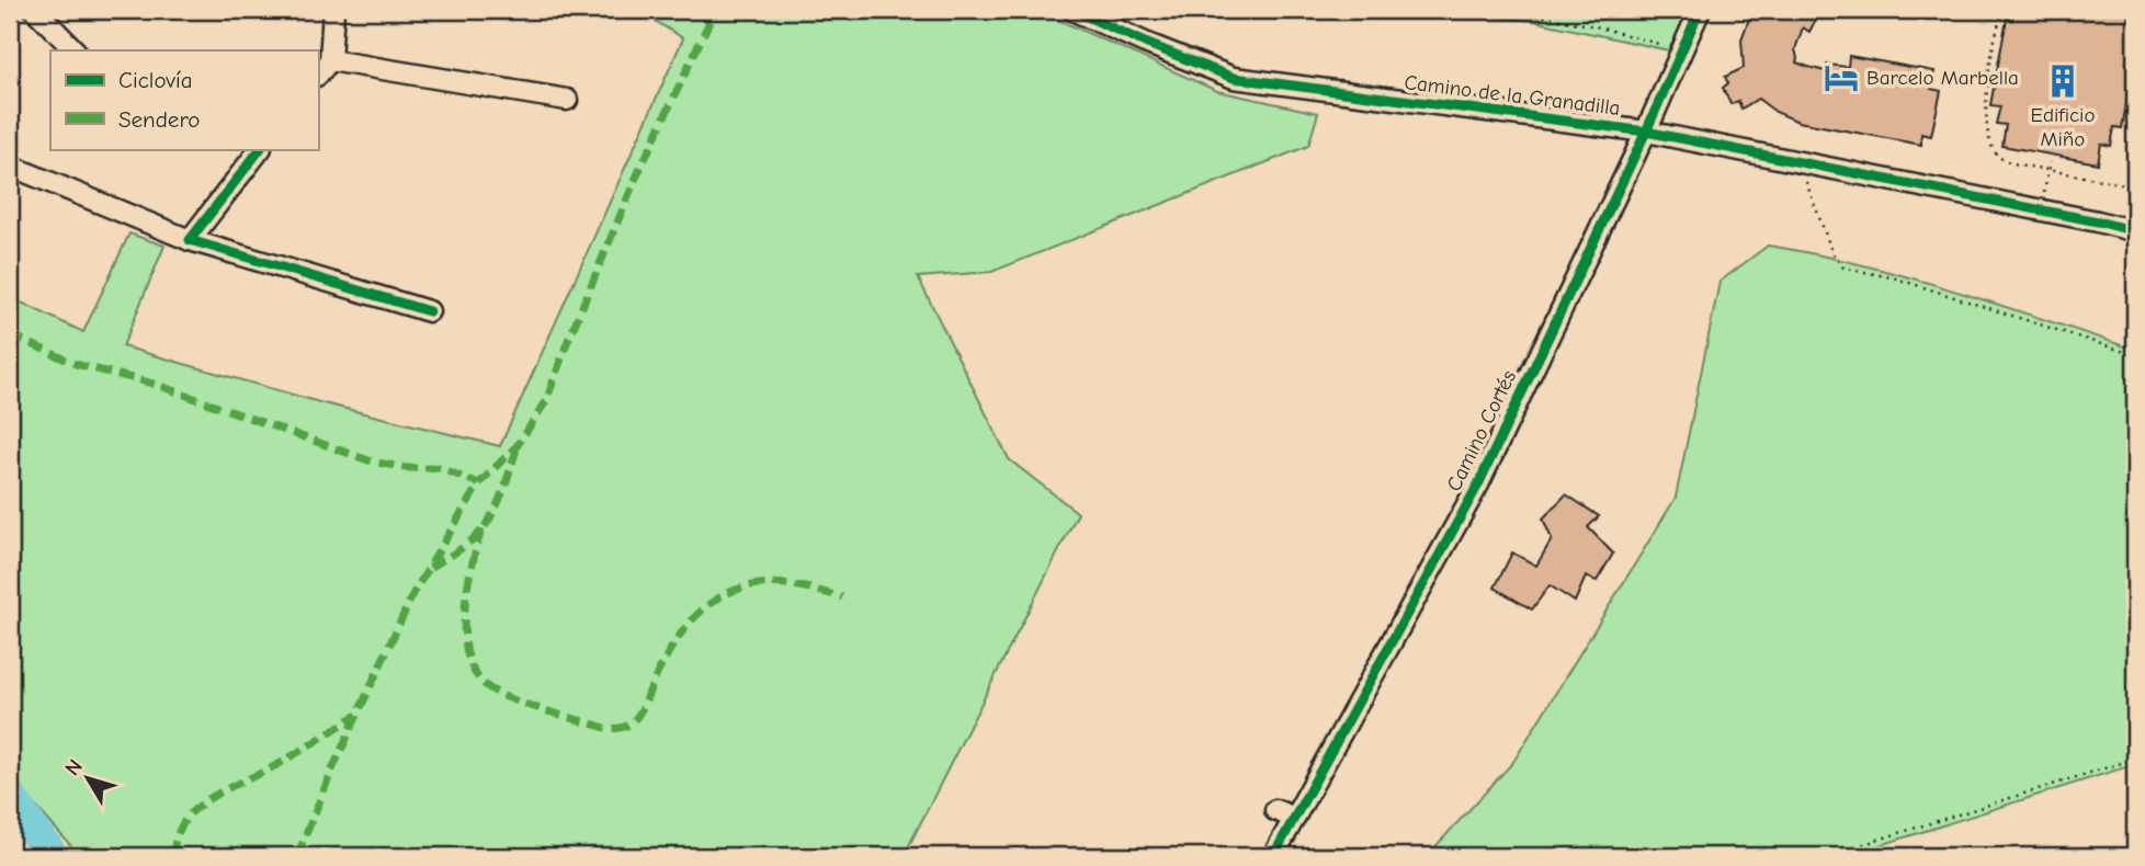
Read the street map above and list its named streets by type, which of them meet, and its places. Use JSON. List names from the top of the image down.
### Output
{
  "streets": {
    "street": ["Camino de la Granadilla", "Camino Cortés"]
  },
  "crossings": [
    ["Camino de la Granadilla", "Camino Cortés"]
  ],
  "places": {
    "hotel": ["Barcelo Marbella"],
    "building": ["Edificio Miño"]
  },
  "legend": ["Ciclovía", "Sendero"],
  "north": "top left"
}
